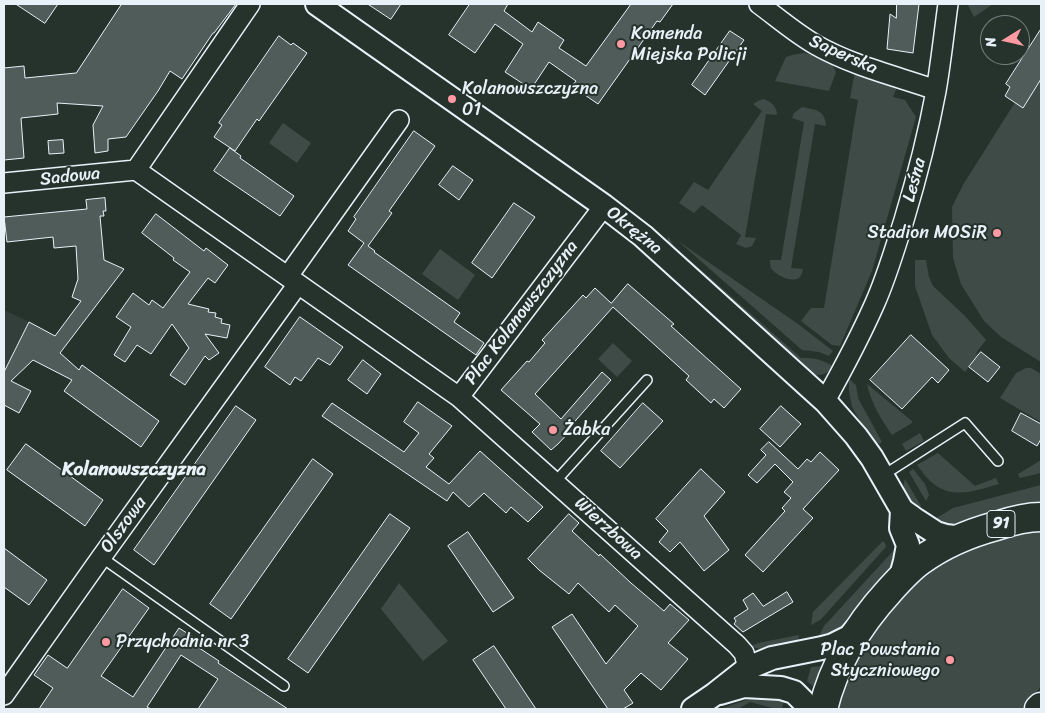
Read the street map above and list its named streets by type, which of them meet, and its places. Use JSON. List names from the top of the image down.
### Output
{
  "streets": {
    "main road": ["91"],
    "street": [
      "Saperska",
      "Sadowa",
      "Leśna",
      "Okrężna",
      "Plac Kolanowszczyzna",
      "Olszowa",
      "Wierzbowa"
    ]
  },
  "crossings": [
    ["Saperska", "Leśna"],
    ["Sadowa", "Plac Kolanowszczyzna"],
    ["Leśna", "Okrężna"],
    ["Okrężna", "Plac Kolanowszczyzna"],
    ["Okrężna", "91"],
    ["Plac Kolanowszczyzna", "Olszowa"],
    ["Plac Kolanowszczyzna", "Wierzbowa"]
  ],
  "districts": ["Kolanowszczyzna"],
  "places": [
    "Komenda Miejska Policji",
    "Kolanowszczyzna 01",
    "Stadion MOSiR",
    "Żabka",
    "Przychodnia nr 3",
    "Plac Powstania Styczniowego"
  ],
  "north": "left"
}
